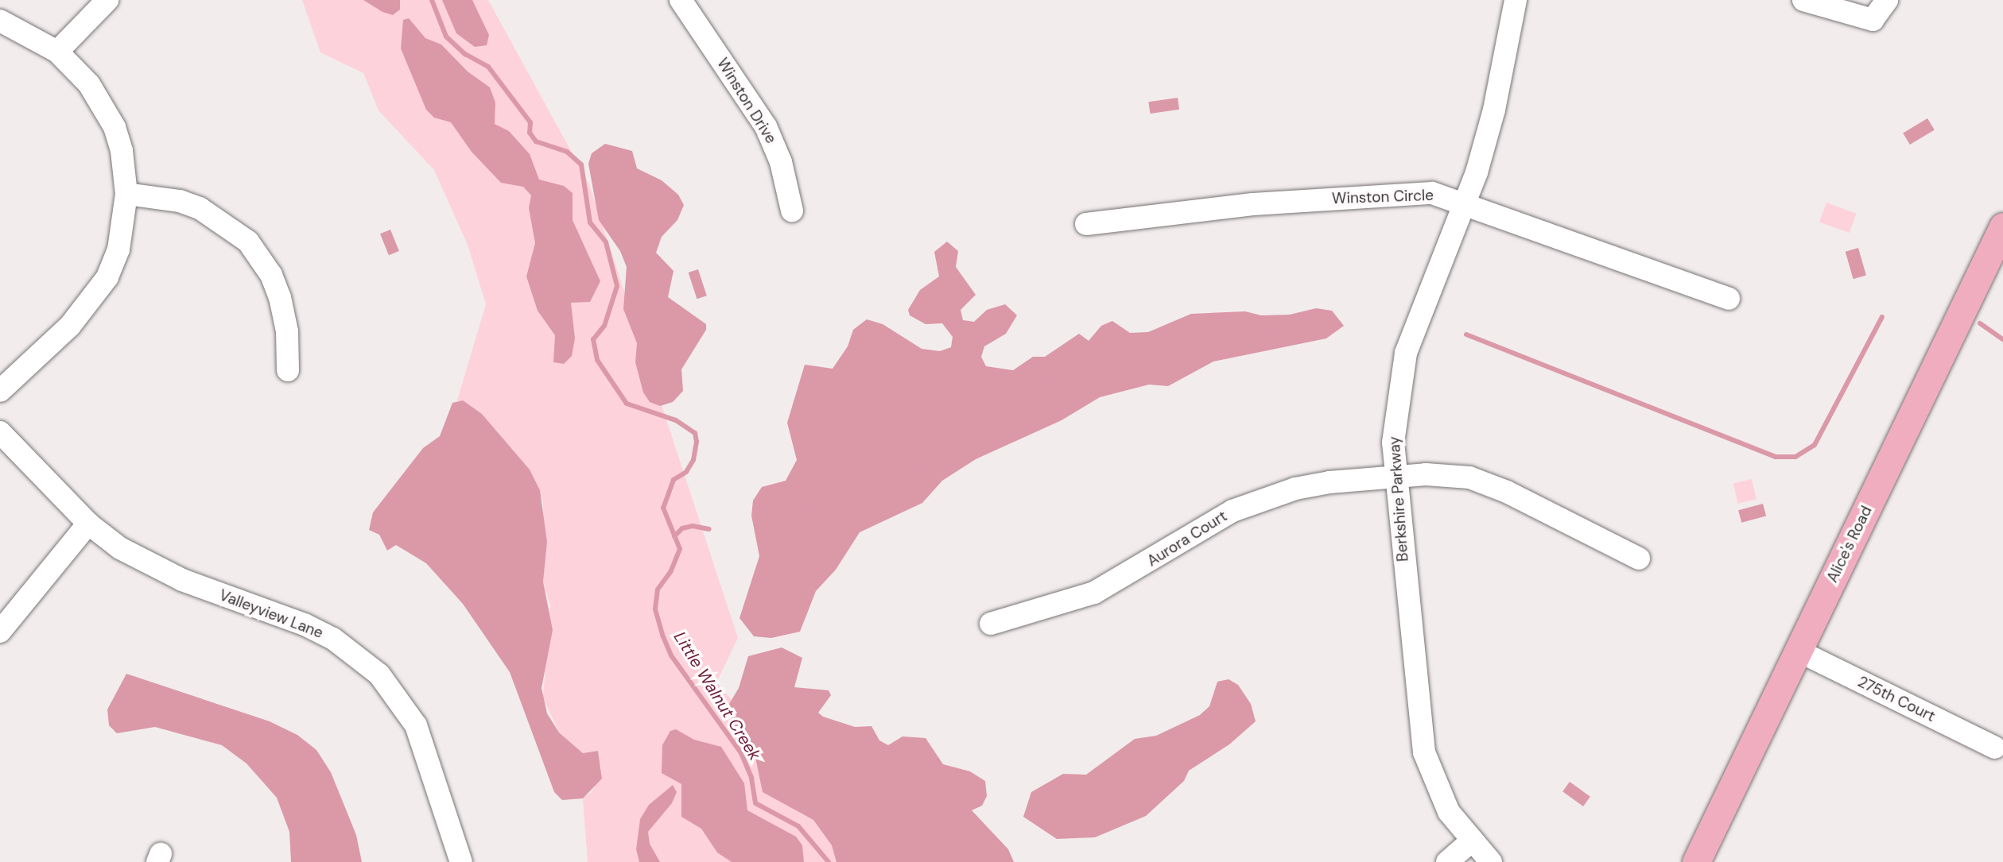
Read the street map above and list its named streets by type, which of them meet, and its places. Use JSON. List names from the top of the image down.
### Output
{
  "streets": {
    "main road": ["Alice's Road"],
    "street": [
      "Winston Drive",
      "Winston Circle",
      "Berkshire Parkway",
      "Aurora Court",
      "Valleyview Lane",
      "275th Court"
    ]
  },
  "crossings": [
    ["Winston Circle", "Berkshire Parkway"],
    ["Berkshire Parkway", "Aurora Court"],
    ["Alice's Road", "275th Court"]
  ],
  "water": ["Little Walnut Creek"]
}
